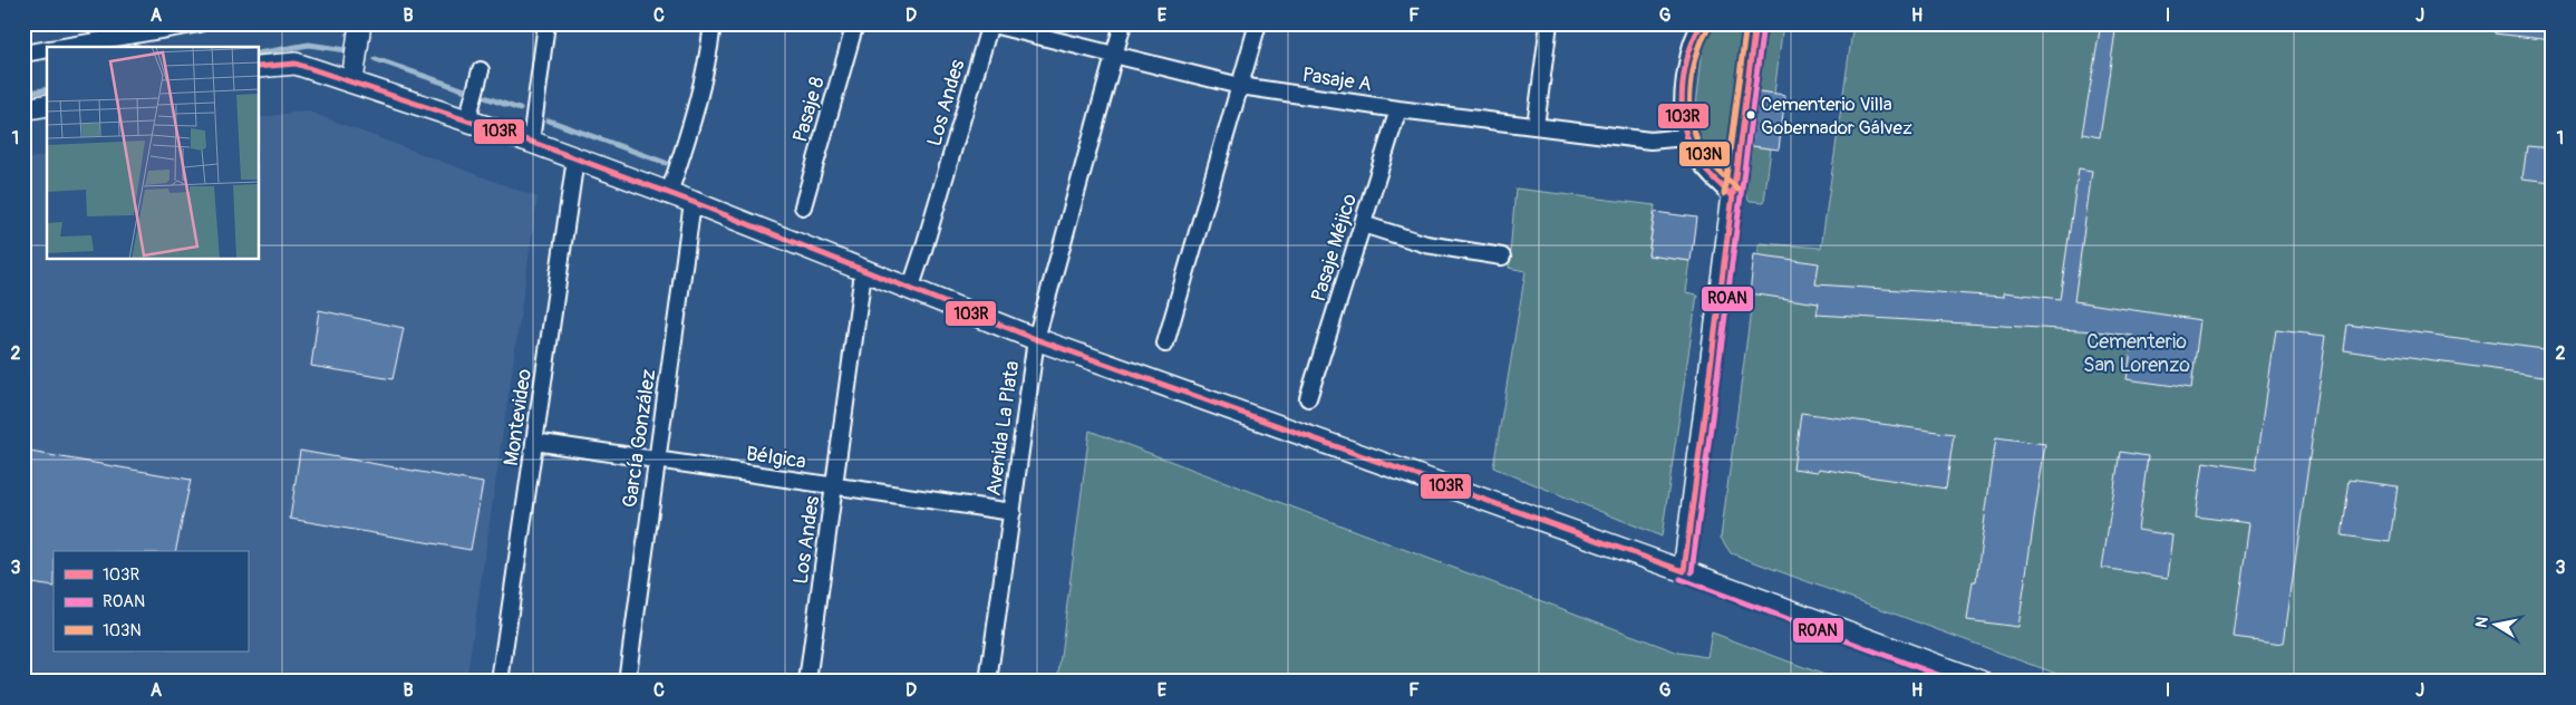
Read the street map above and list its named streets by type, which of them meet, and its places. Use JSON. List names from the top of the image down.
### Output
{
  "streets": {
    "street": [
      "Pasaje A",
      "Los Andes",
      "Pasaje 8",
      "Pasaje Méjico",
      "Montevideo",
      "Avenida La Plata",
      "García González",
      "Bélgica"
    ]
  },
  "crossings": [
    ["Pasaje A", "Los Andes"],
    ["Pasaje A", "Pasaje Méjico"],
    ["Pasaje A", "Avenida La Plata"],
    ["Los Andes", "Bélgica"],
    ["Montevideo", "Bélgica"],
    ["Avenida La Plata", "Bélgica"],
    ["García González", "Bélgica"]
  ],
  "parks": ["Cementerio San Lorenzo"],
  "places": ["Cementerio Villa Gobernador Gálvez"],
  "lines": ["transit line 103R", "transit line 103N", "transit line ROAN"],
  "legend": ["103R", "ROAN", "103N"],
  "north": "left",
  "grid": {
    "columns": [
      "A",
      "B",
      "C",
      "D",
      "E",
      "F",
      "G",
      "H",
      "I",
      "J"
    ],
    "rows": ["1", "2", "3"]
  }
}
